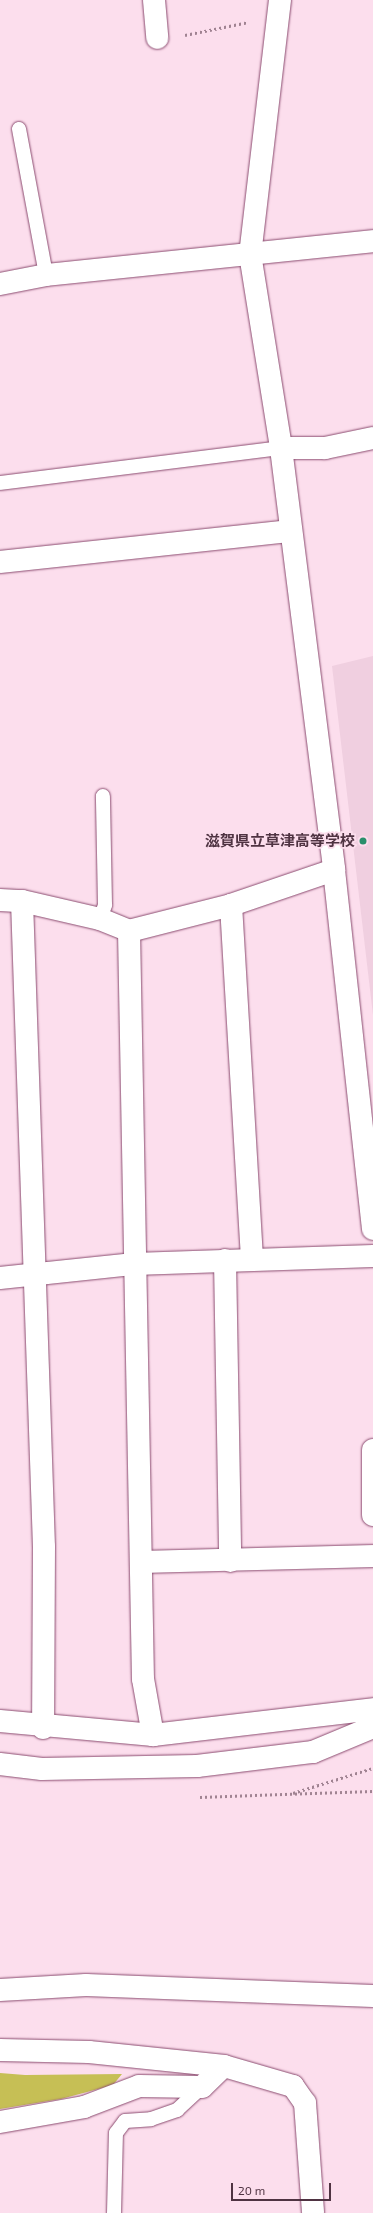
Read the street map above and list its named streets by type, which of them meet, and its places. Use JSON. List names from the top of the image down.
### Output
{
  "places": ["滋賀県立草津高等学校"],
  "scale_bar": "20 m"
}
